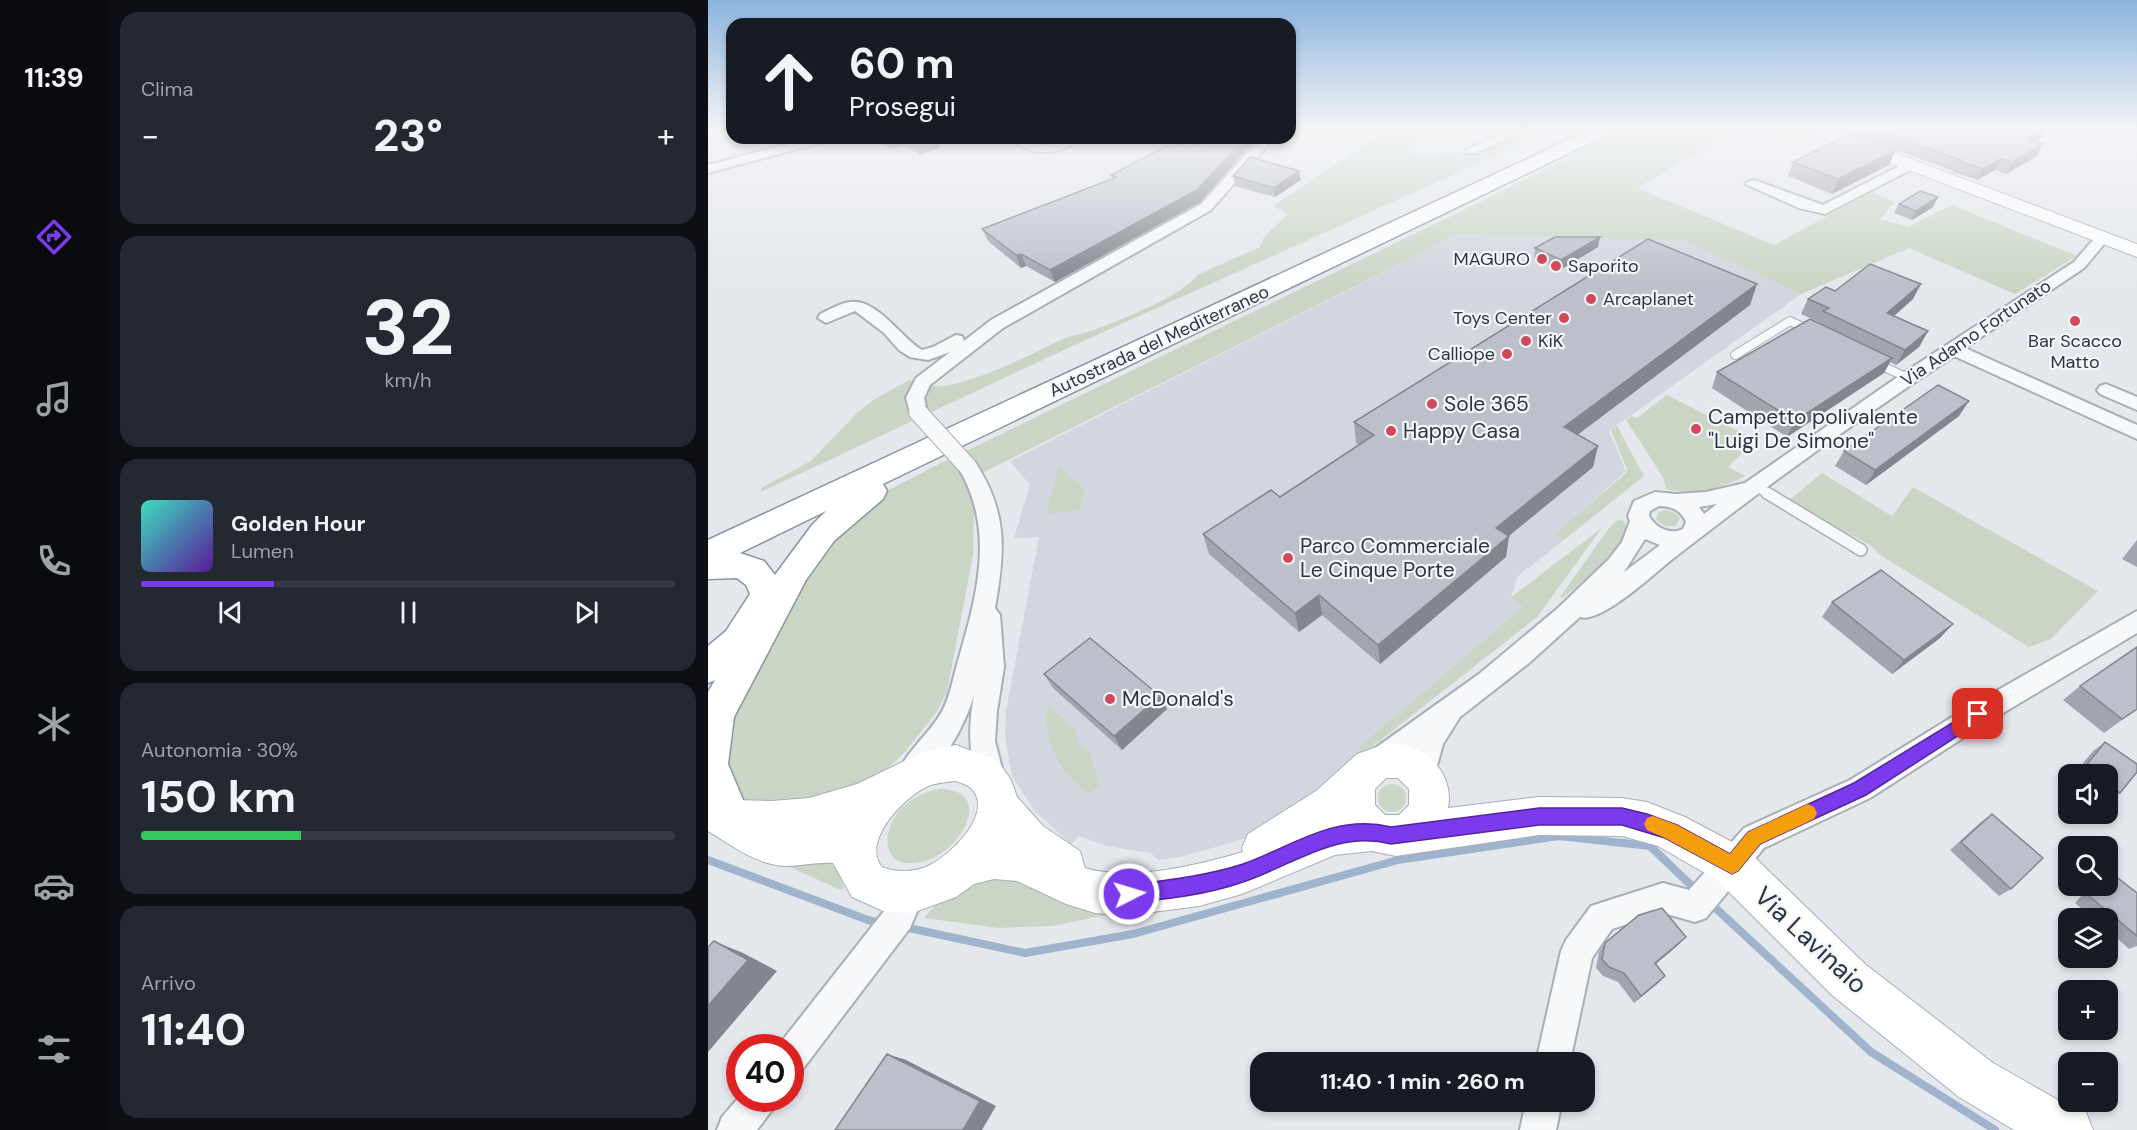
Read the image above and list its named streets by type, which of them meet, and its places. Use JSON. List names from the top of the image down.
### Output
{
  "streets": {
    "highway": ["Autostrada del Mediterraneo"],
    "street": ["Via Adamo Fortunato", "Via Lavinaio"]
  },
  "crossings": [
    ["Via Adamo Fortunato", "Via Lavinaio"]
  ],
  "places": [
    "MAGURO",
    "Saporito",
    "Arcaplanet",
    "Toys Center",
    "Bar Scacco Matto",
    "KiK",
    "Calliope",
    "Sole 365",
    "Campetto polivalente \"Luigi De Simone\"",
    "Happy Casa",
    "Parco Commerciale Le Cinque Porte",
    "McDonald's"
  ],
  "page": {
    "tabs": "11:39",
    "tile": [
      "Clima",
      ["32", "km/h"],
      ["Autonomia · 30%", "150 km"],
      ["Arrivo", "11:40"]
    ],
    "turn": ["60 m", "Prosegui"],
    "heat": ["−", "23°", "+"],
    "song": ["Golden Hour", "Lumen"],
    "map_buttons": ["+", "−"],
    "limit": "40",
    "trip": "11:40 · 1 min · 260 m"
  }
}
